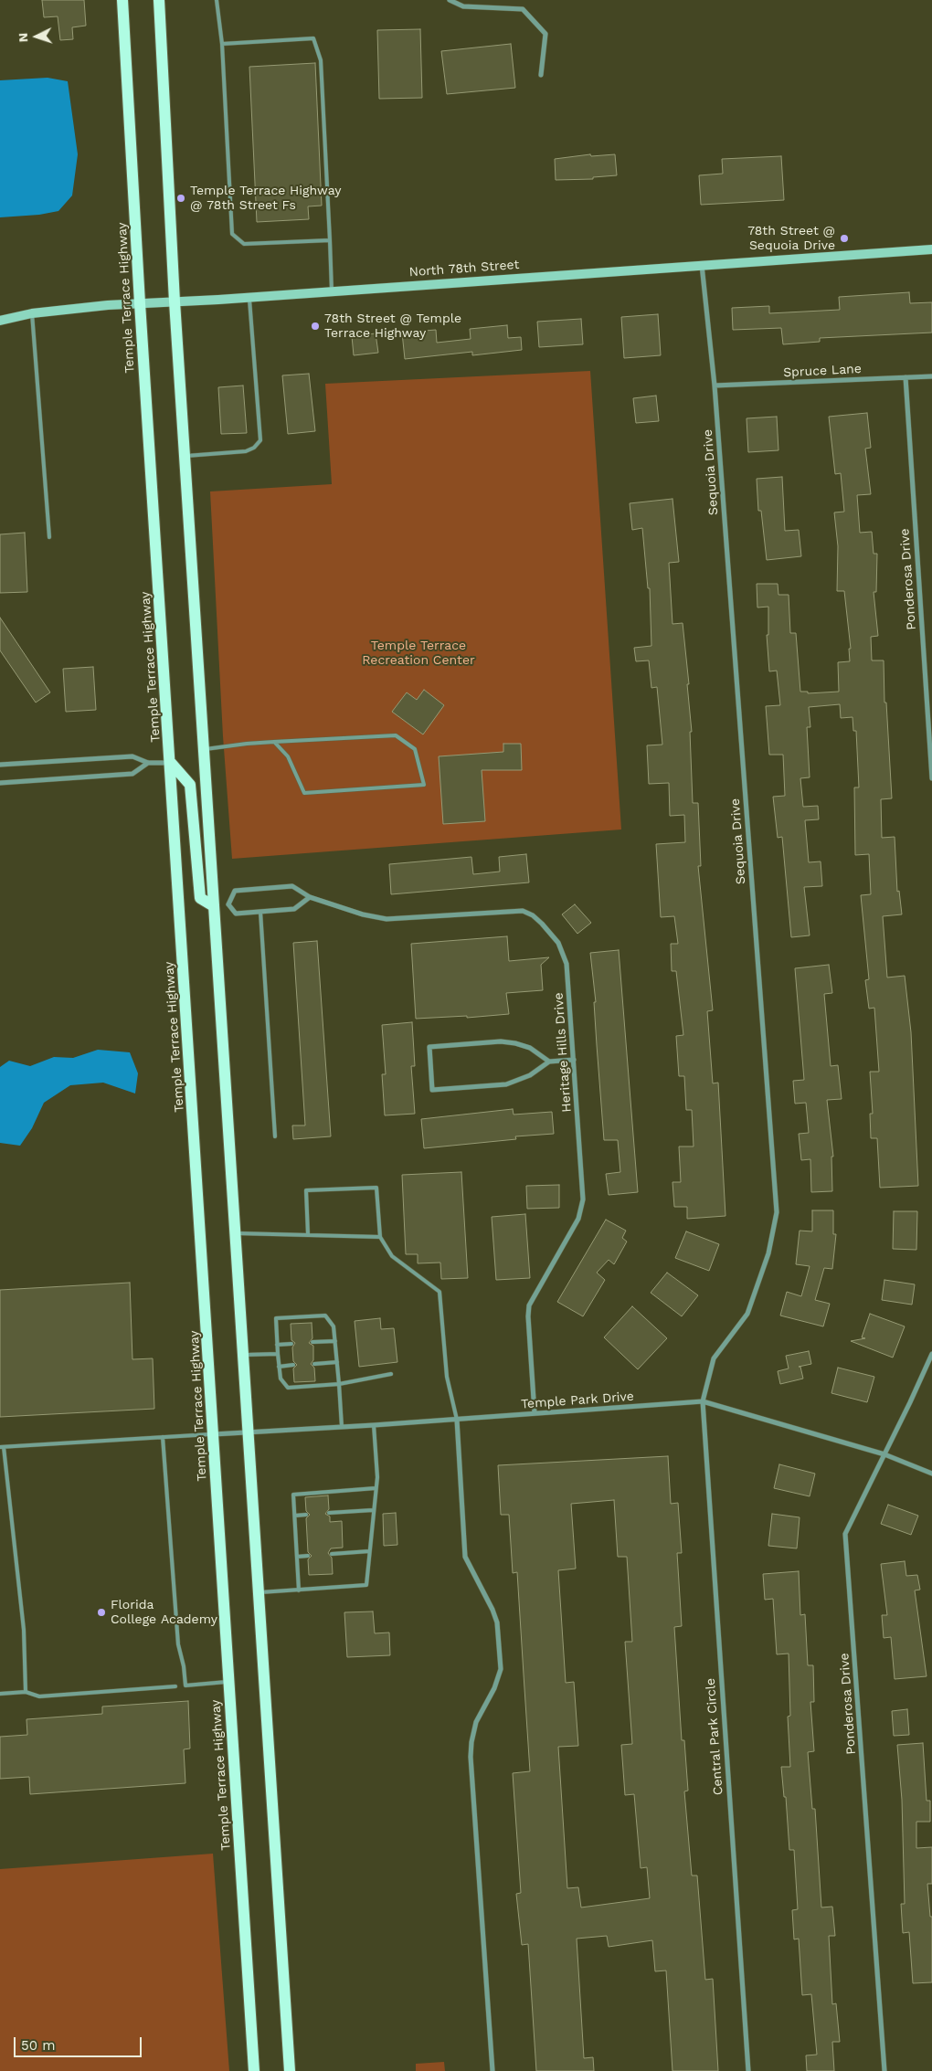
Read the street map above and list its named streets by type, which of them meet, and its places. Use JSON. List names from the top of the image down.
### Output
{
  "streets": {
    "main road": ["Temple Terrace Highway"],
    "street": [
      "North 78th Street",
      "Spruce Lane",
      "Sequoia Drive",
      "Ponderosa Drive",
      "Heritage Hills Drive",
      "Temple Park Drive",
      "Central Park Circle"
    ]
  },
  "crossings": [
    ["North 78th Street", "Temple Terrace Highway"],
    ["North 78th Street", "Sequoia Drive"],
    ["Temple Terrace Highway", "Temple Park Drive"],
    ["Spruce Lane", "Sequoia Drive"],
    ["Spruce Lane", "Ponderosa Drive"],
    ["Sequoia Drive", "Temple Park Drive"],
    ["Sequoia Drive", "Central Park Circle"],
    ["Ponderosa Drive", "Temple Park Drive"],
    ["Heritage Hills Drive", "Temple Park Drive"],
    ["Temple Park Drive", "Central Park Circle"]
  ],
  "parks": ["Temple Terrace Recreation Center"],
  "places": [
    "Temple Terrace Highway @ 78th Street Fs",
    "78th Street @ Sequoia Drive",
    "78th Street @ Temple Terrace Highway",
    "Florida College Academy"
  ],
  "scale_bar": "50 m",
  "north": "left"
}
